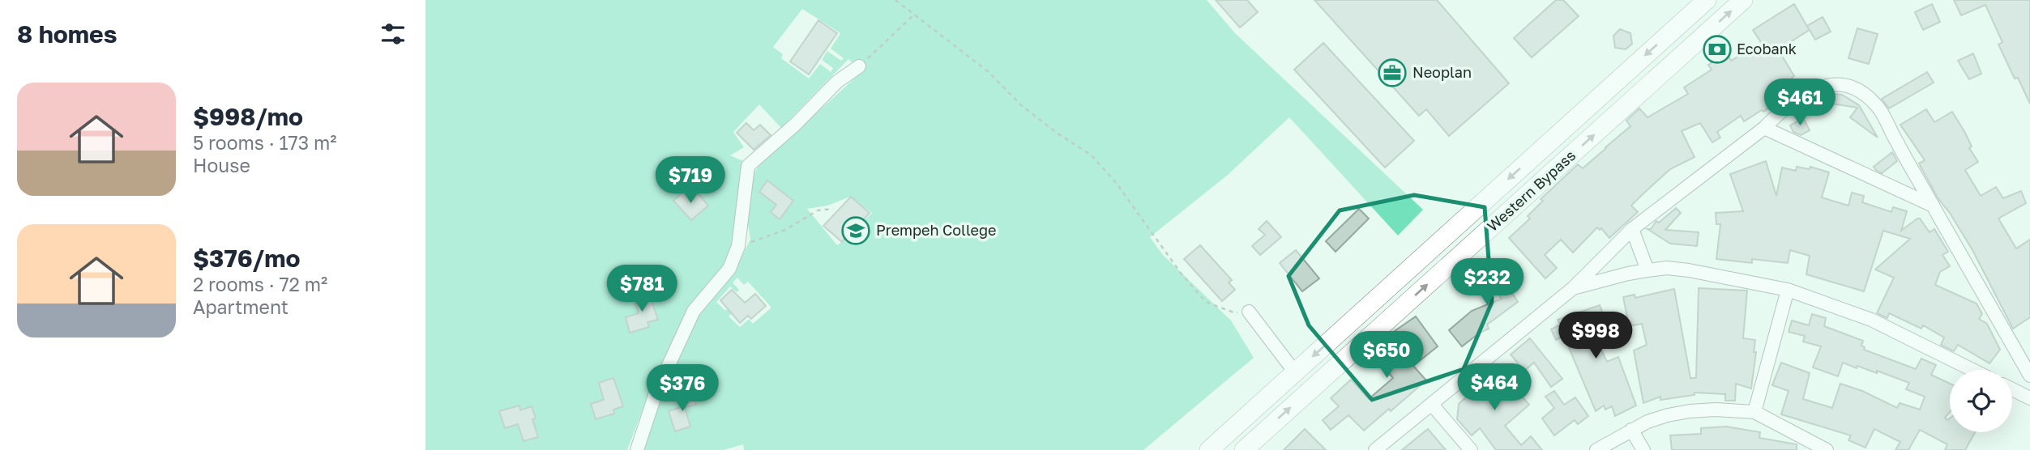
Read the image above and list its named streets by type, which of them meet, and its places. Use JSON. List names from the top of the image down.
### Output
{
  "streets": {
    "highway": ["Western Bypass"]
  },
  "places": {
    "bank": ["Ecobank"],
    "office": ["Neoplan"],
    "school or university": ["Prempeh College"]
  },
  "page": {
    "heading": "8 homes",
    "list": [
      {
        "name": "$998/mo",
        "note": "5 rooms · 173 m² · House"
      },
      {
        "name": "$376/mo",
        "note": "2 rooms · 72 m² · Apartment"
      }
    ],
    "price": [
      "$461",
      "$719",
      "$232",
      "$781",
      "$998",
      "$650",
      "$464",
      "$376"
    ]
  }
}
